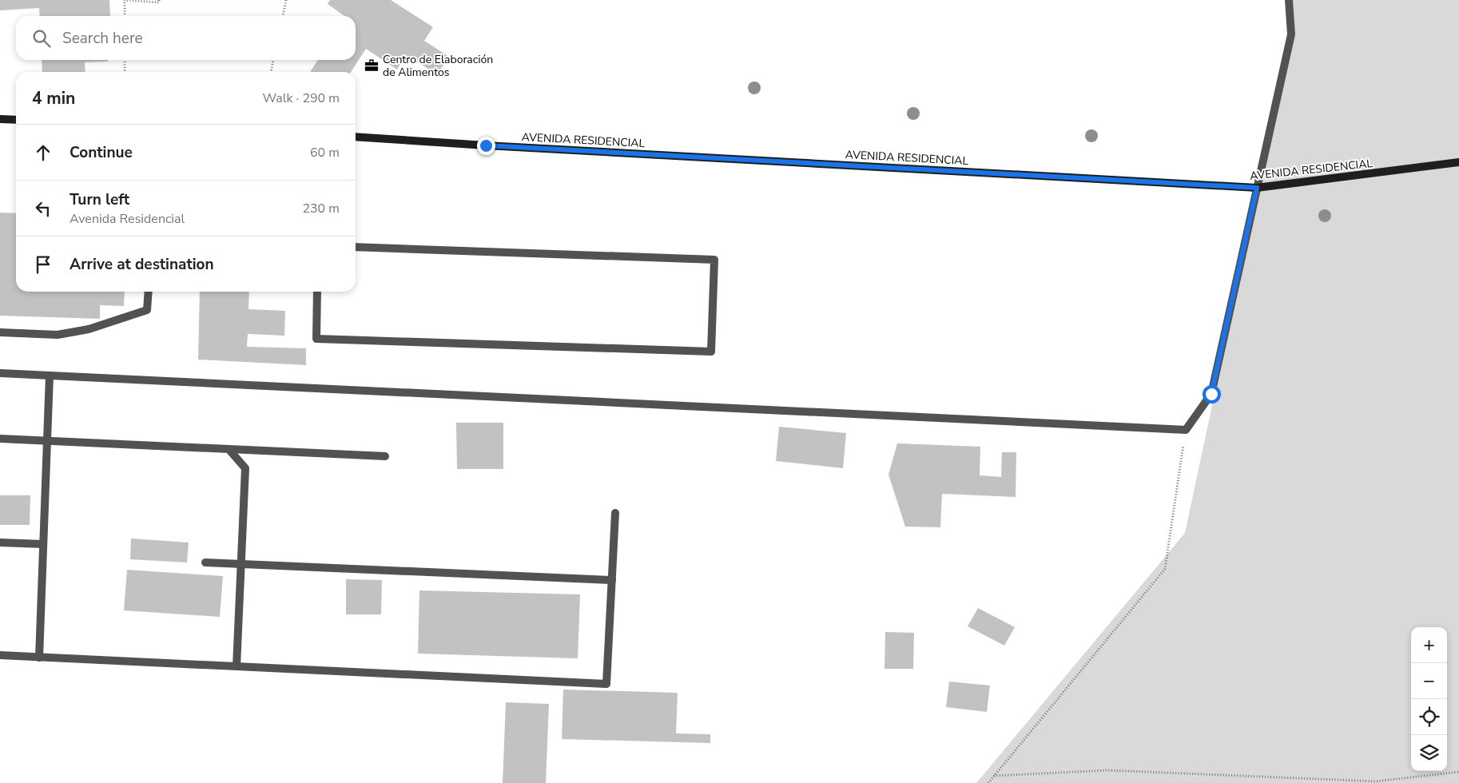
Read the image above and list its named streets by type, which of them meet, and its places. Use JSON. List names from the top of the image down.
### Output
{
  "streets": {
    "main road": ["AVENIDA RESIDENCIAL"]
  },
  "places": {
    "office": ["Centro de Elaboración de Alimentos"]
  },
  "page": {
    "search": "Search here",
    "heading": ["4 min", "Walk · 290 m"],
    "list": [
      ["Continue", "60 m"],
      ["Turn left", "Avenida Residencial", "230 m"],
      "Arrive at destination"
    ],
    "map_buttons": ["+", "−"]
  }
}
